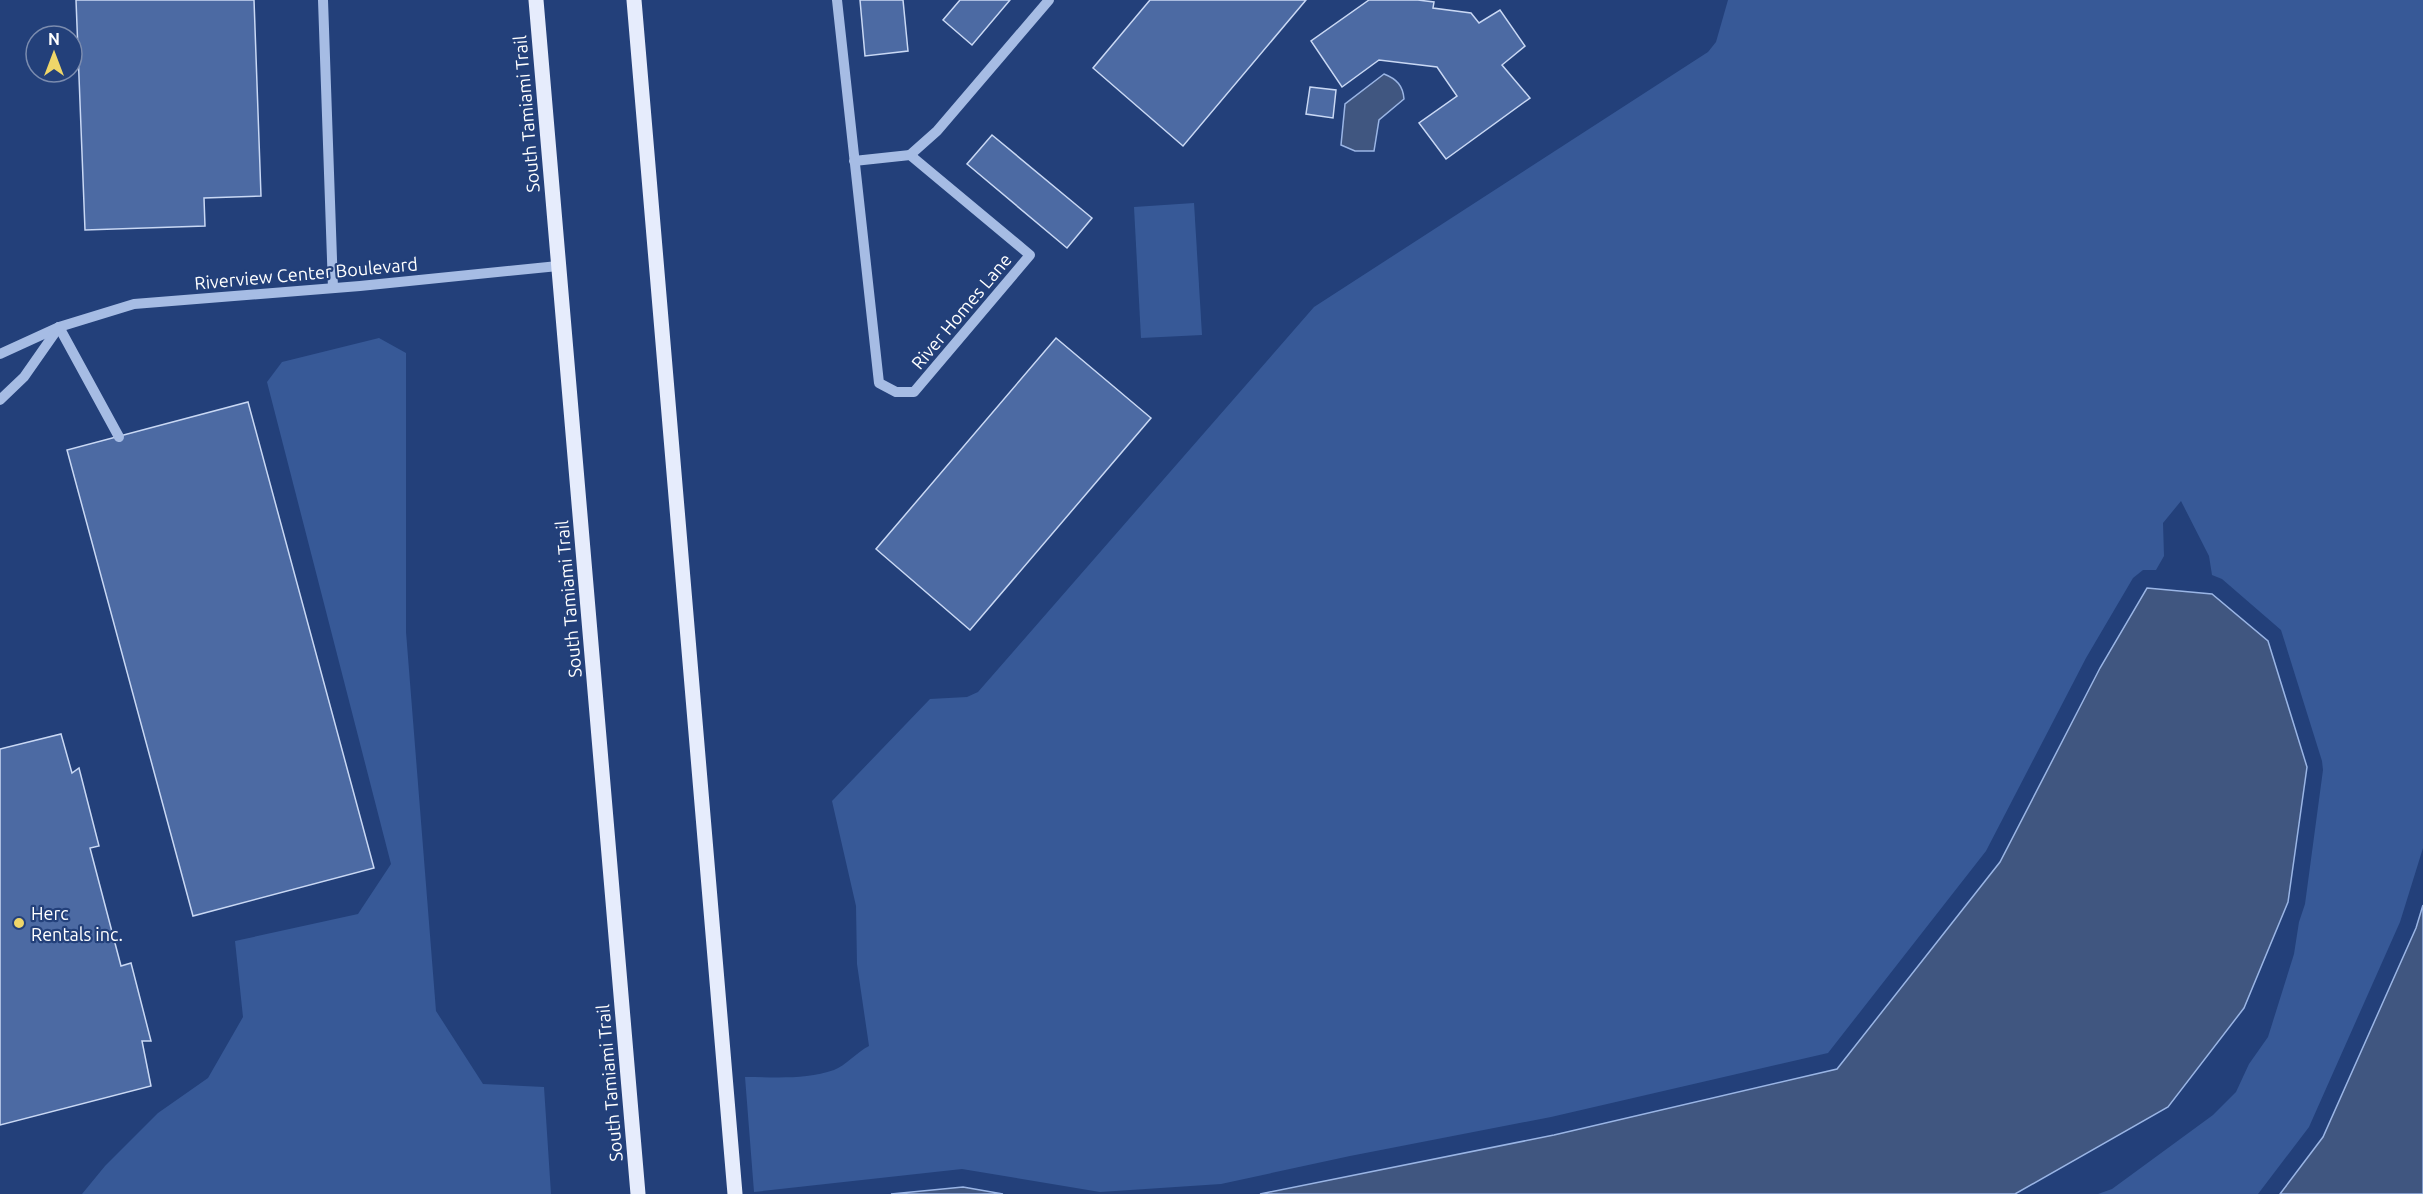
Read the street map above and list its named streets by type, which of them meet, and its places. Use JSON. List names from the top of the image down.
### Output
{
  "streets": {
    "main road": ["South Tamiami Trail"],
    "street": ["Riverview Center Boulevard", "River Homes Lane"]
  },
  "crossings": [
    ["South Tamiami Trail", "Riverview Center Boulevard"]
  ],
  "places": ["Herc Rentals inc."],
  "north": "top"
}
